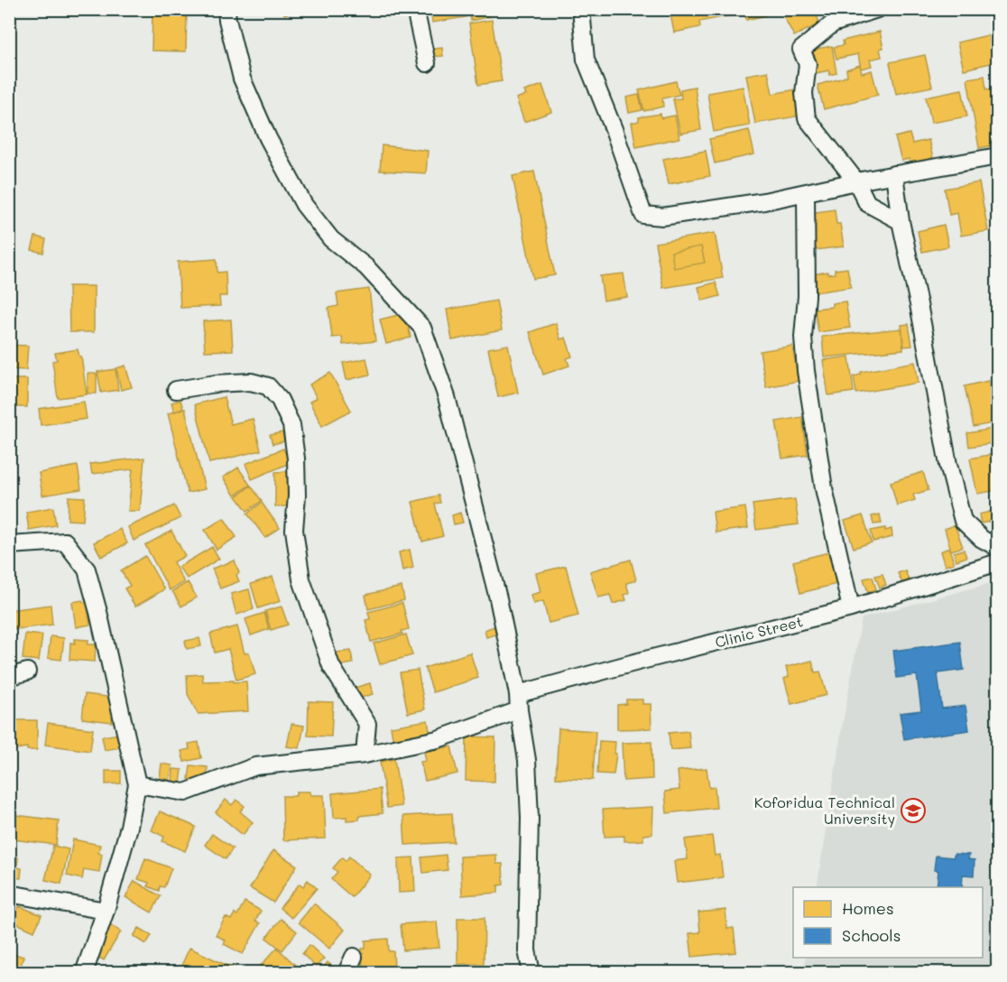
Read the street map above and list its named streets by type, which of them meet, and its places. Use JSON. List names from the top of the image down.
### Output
{
  "streets": {
    "street": ["Clinic Street"]
  },
  "places": {
    "school or university": ["Koforidua Technical University"]
  },
  "legend": ["Homes", "Schools"]
}
